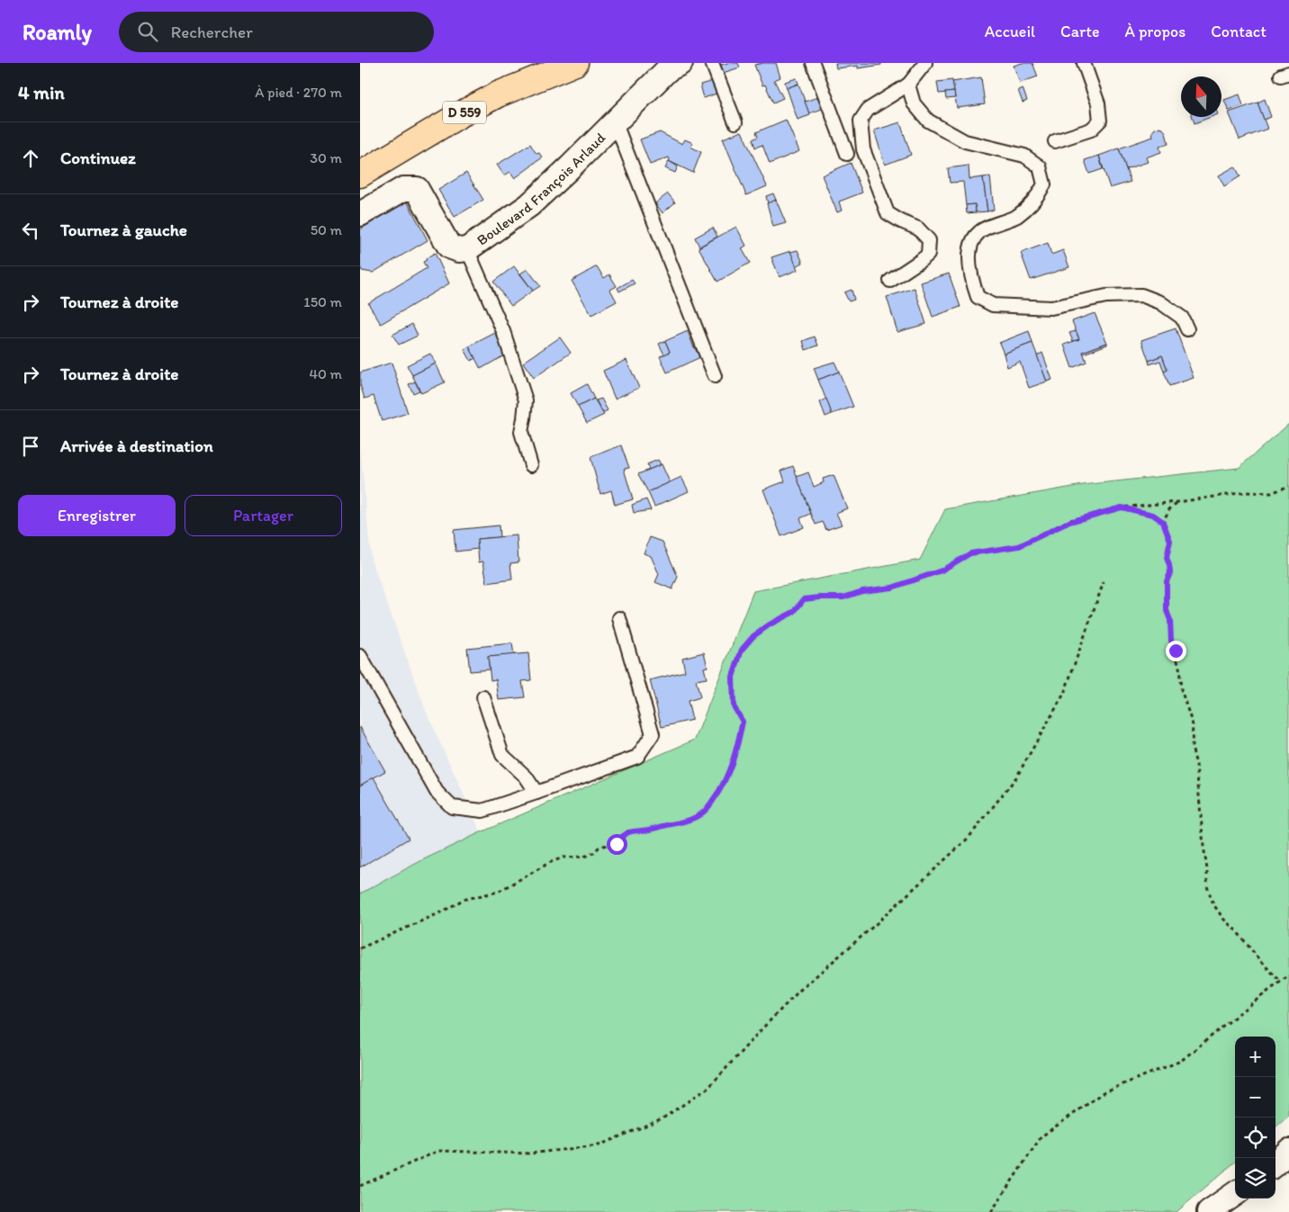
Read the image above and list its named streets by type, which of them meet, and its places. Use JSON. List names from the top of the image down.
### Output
{
  "streets": {
    "main road": ["D 559"],
    "street": ["Boulevard François Arlaud"]
  },
  "north": "top",
  "page": {
    "header": "Roamly",
    "search": "Rechercher",
    "nav": [
      "Accueil",
      "Carte",
      "À propos",
      "Contact"
    ],
    "heading": ["4 min", "À pied · 270 m"],
    "list": [
      ["Continuez", "30 m"],
      ["Tournez à gauche", "50 m"],
      ["Tournez à droite", "150 m"],
      ["Tournez à droite", "40 m"],
      "Arrivée à destination"
    ],
    "buttons": ["Enregistrer", "Partager"],
    "map_buttons": ["+", "−"]
  }
}
